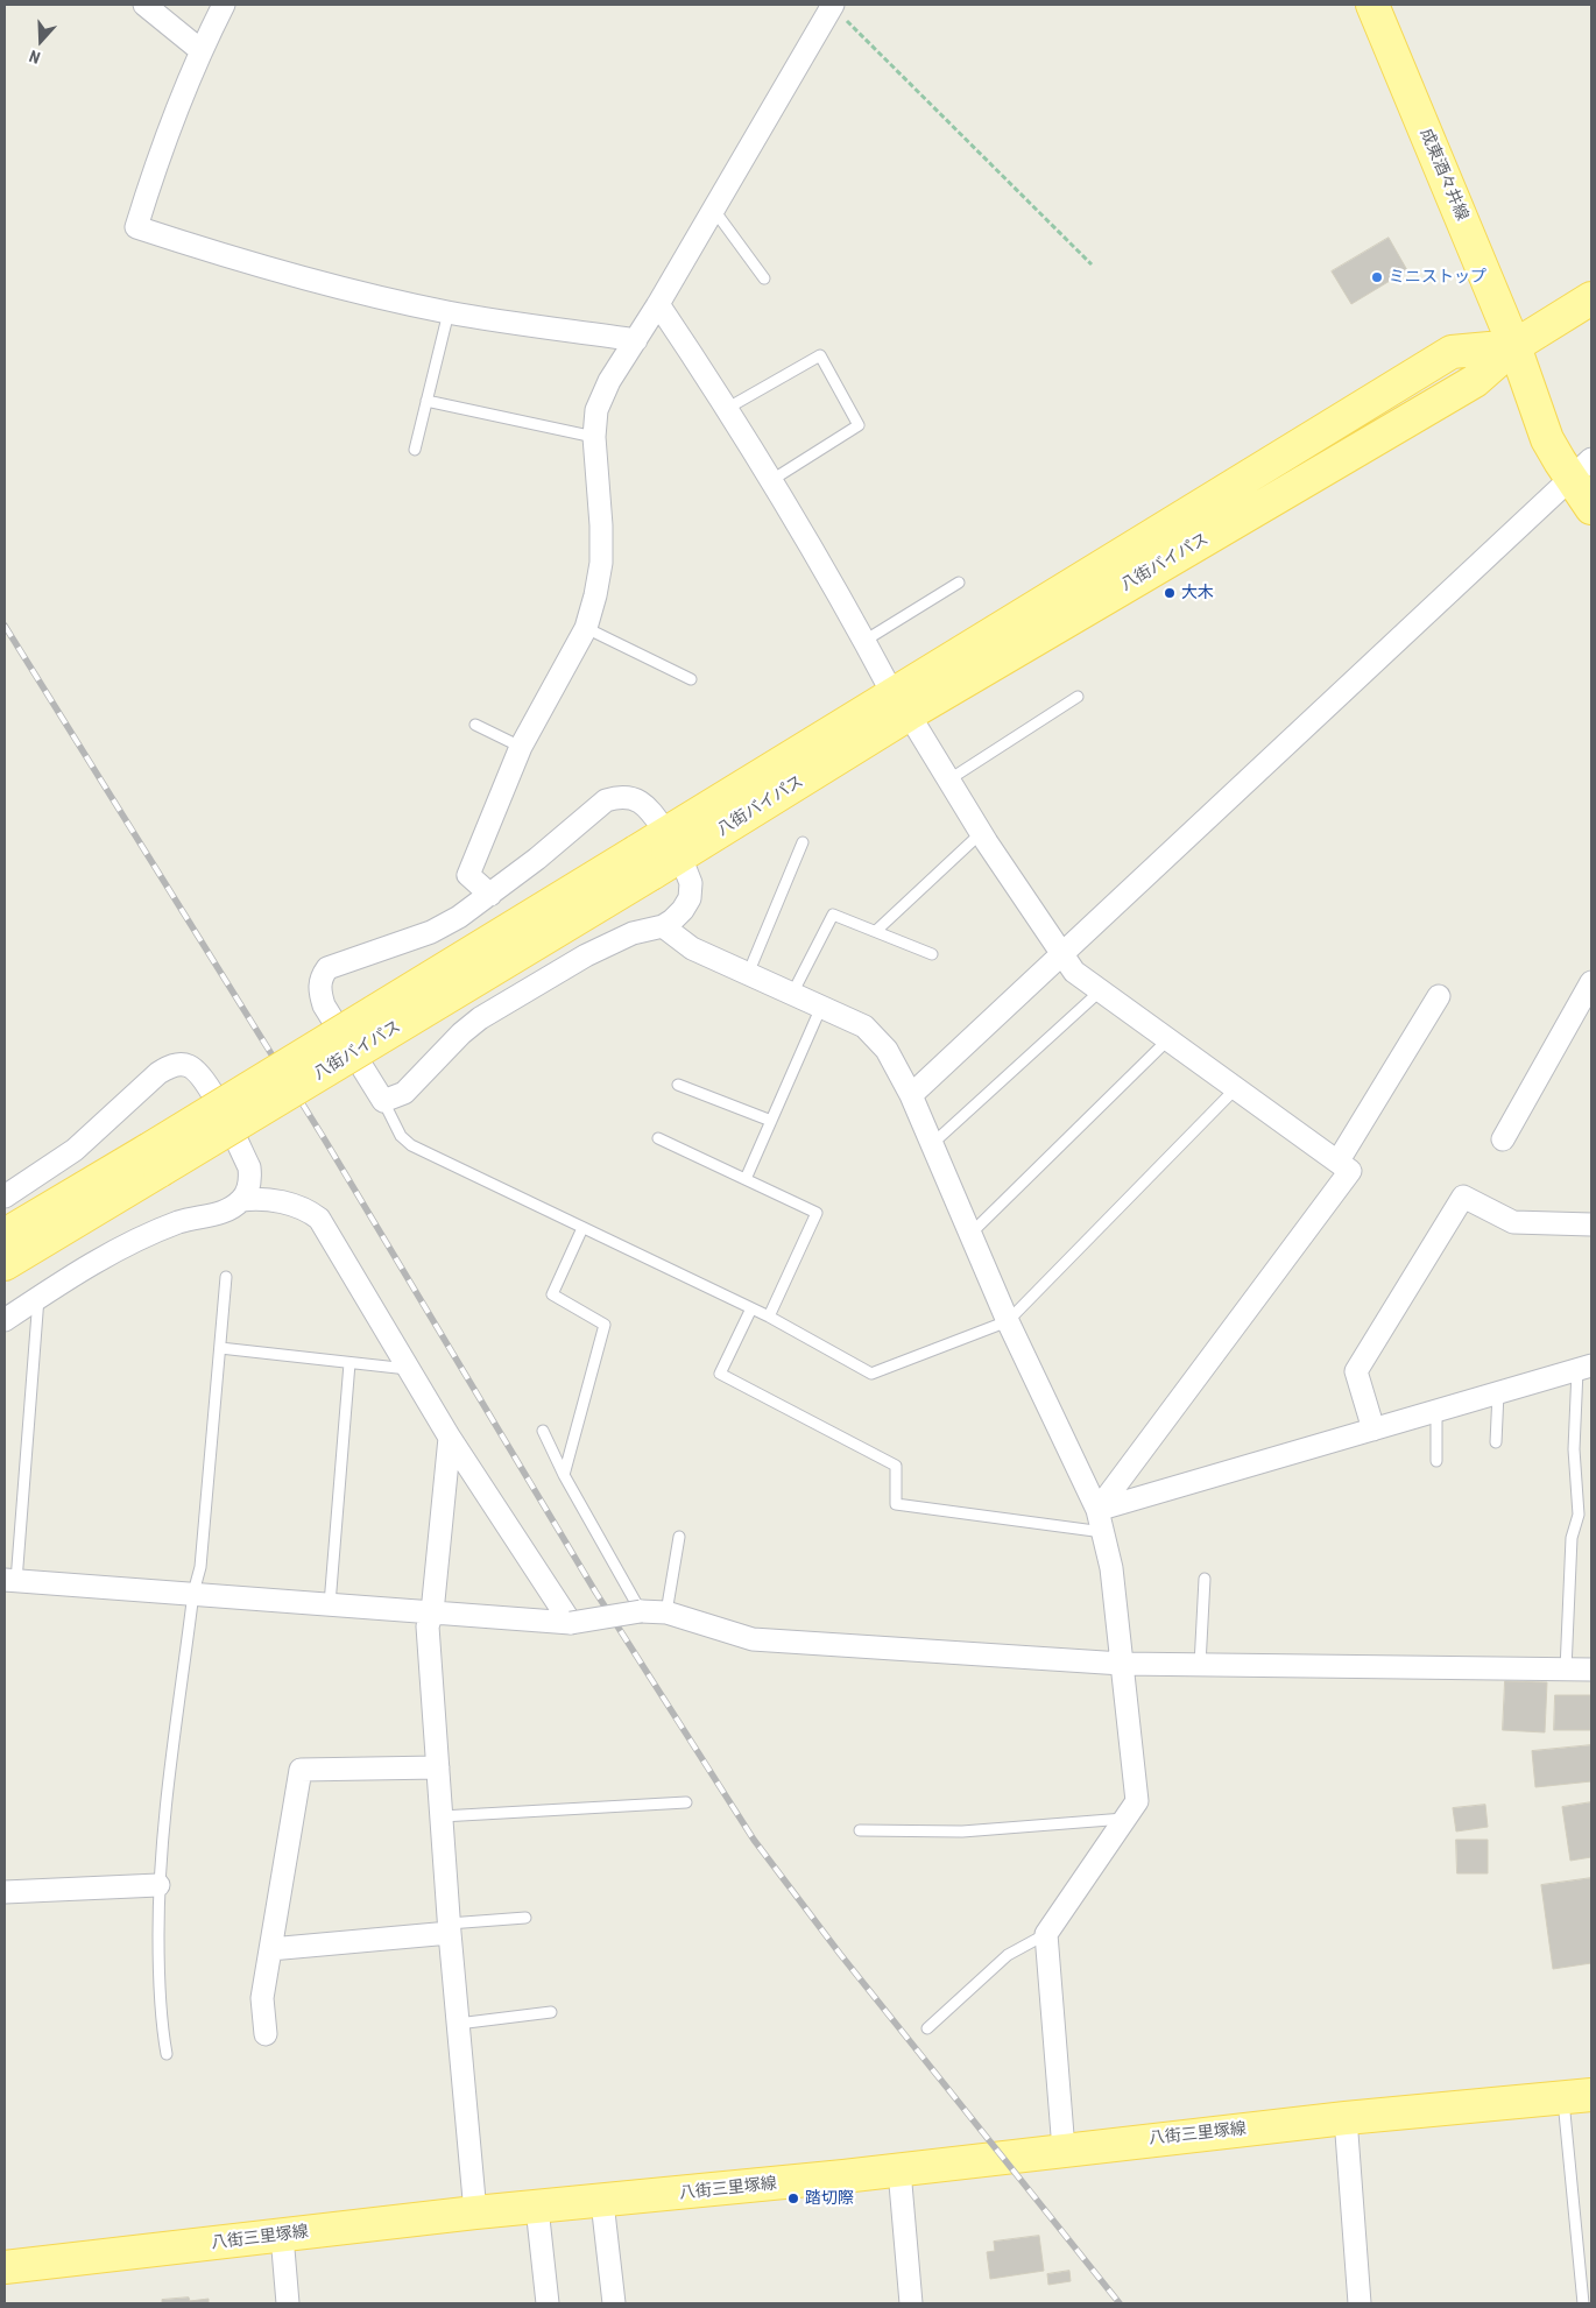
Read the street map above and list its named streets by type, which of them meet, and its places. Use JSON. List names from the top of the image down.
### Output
{
  "streets": {
    "main road": ["成東酒々井線", "八街バイパス", "八街三里塚線"]
  },
  "crossings": [
    ["成東酒々井線", "八街バイパス"]
  ],
  "places": ["ミニストップ", "大木", "踏切際"],
  "north": "bottom"
}
